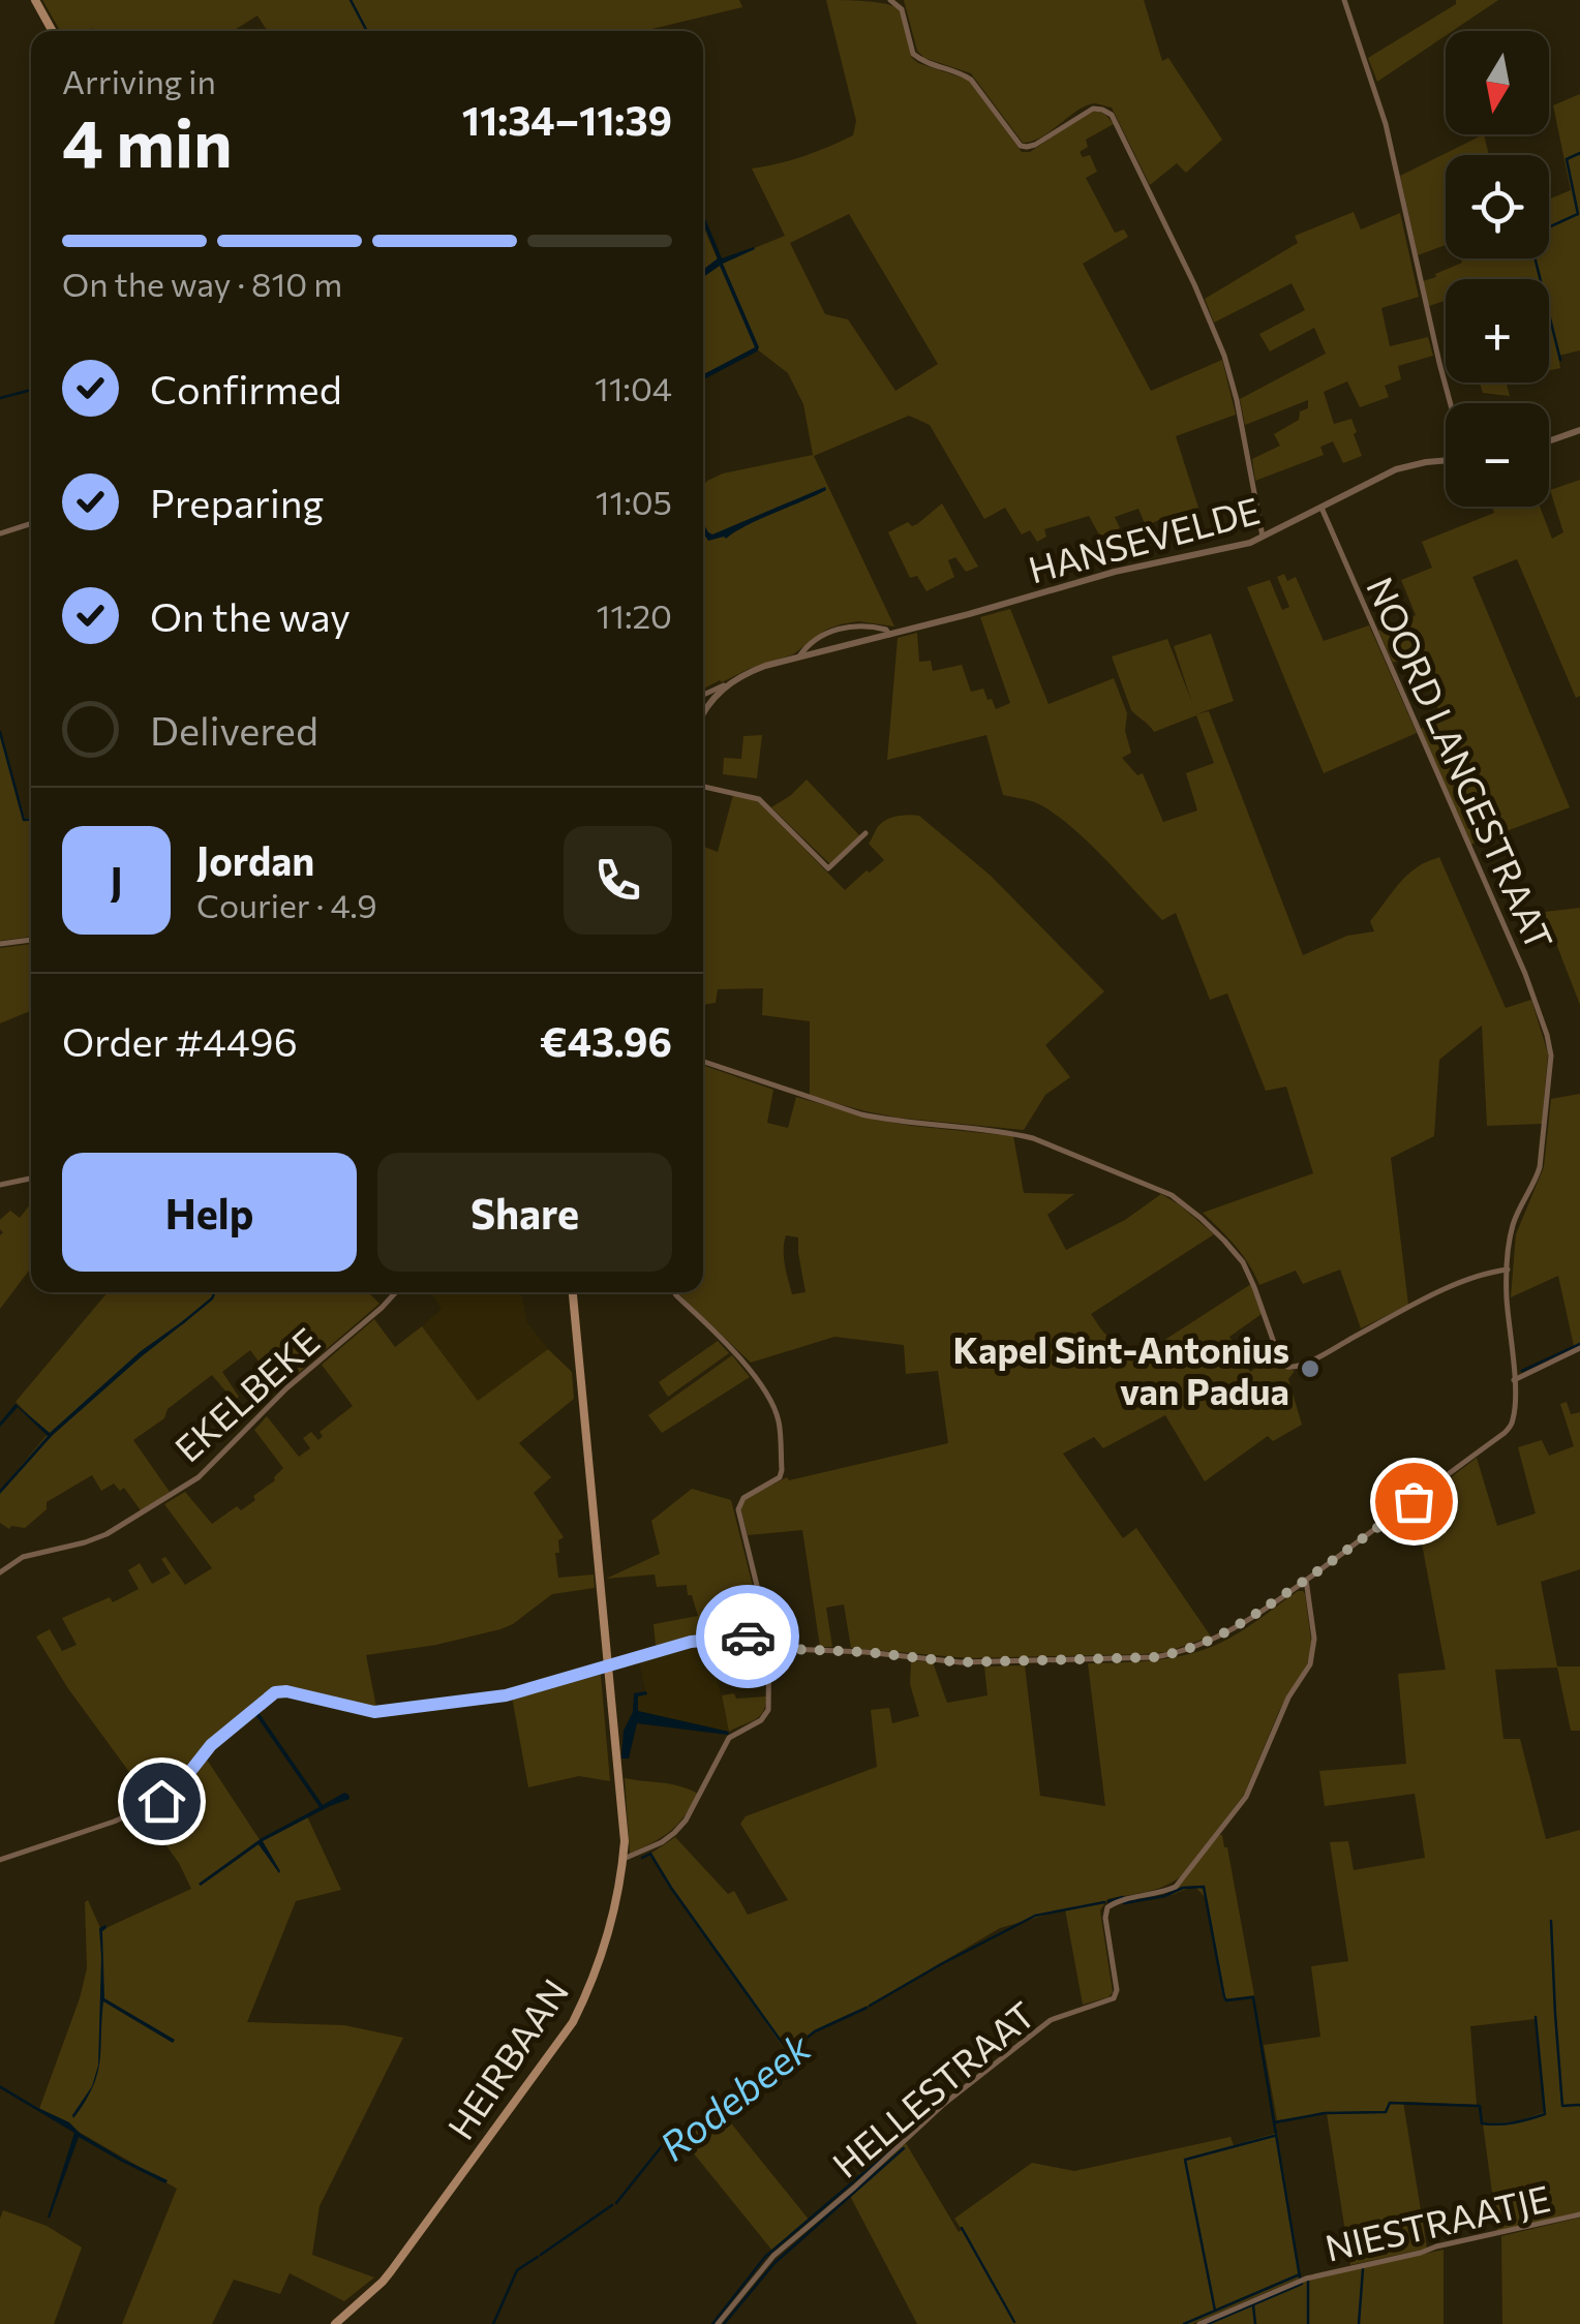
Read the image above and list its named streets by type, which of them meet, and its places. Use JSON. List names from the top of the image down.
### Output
{
  "streets": {
    "main road": ["HEIRBAAN"],
    "street": [
      "HANSEVELDE",
      "NOORD LANGESTRAAT",
      "EKELBEKE",
      "HELLESTRAAT",
      "NIESTRAATJE"
    ]
  },
  "crossings": [
    ["HANSEVELDE", "NOORD LANGESTRAAT"],
    ["NOORD LANGESTRAAT", "HEIRBAAN"],
    ["NOORD LANGESTRAAT", "HELLESTRAAT"]
  ],
  "water": ["Rodebeek"],
  "places": ["Kapel Sint-Antonius van Padua"],
  "north": "bottom",
  "page": {
    "map_buttons": ["+", "−"],
    "heading": ["4 min", "Arriving in", "11:34–11:39"],
    "panel": [
      "Jordan",
      "Courier · 4.9",
      "Order #4496",
      "€43.96"
    ],
    "bar": "On the way · 810 m",
    "list": [
      ["Confirmed", "11:04"],
      ["Preparing", "11:05"],
      ["On the way", "11:20"],
      "Delivered"
    ],
    "round": "J",
    "buttons": ["Help", "Share"]
  }
}
